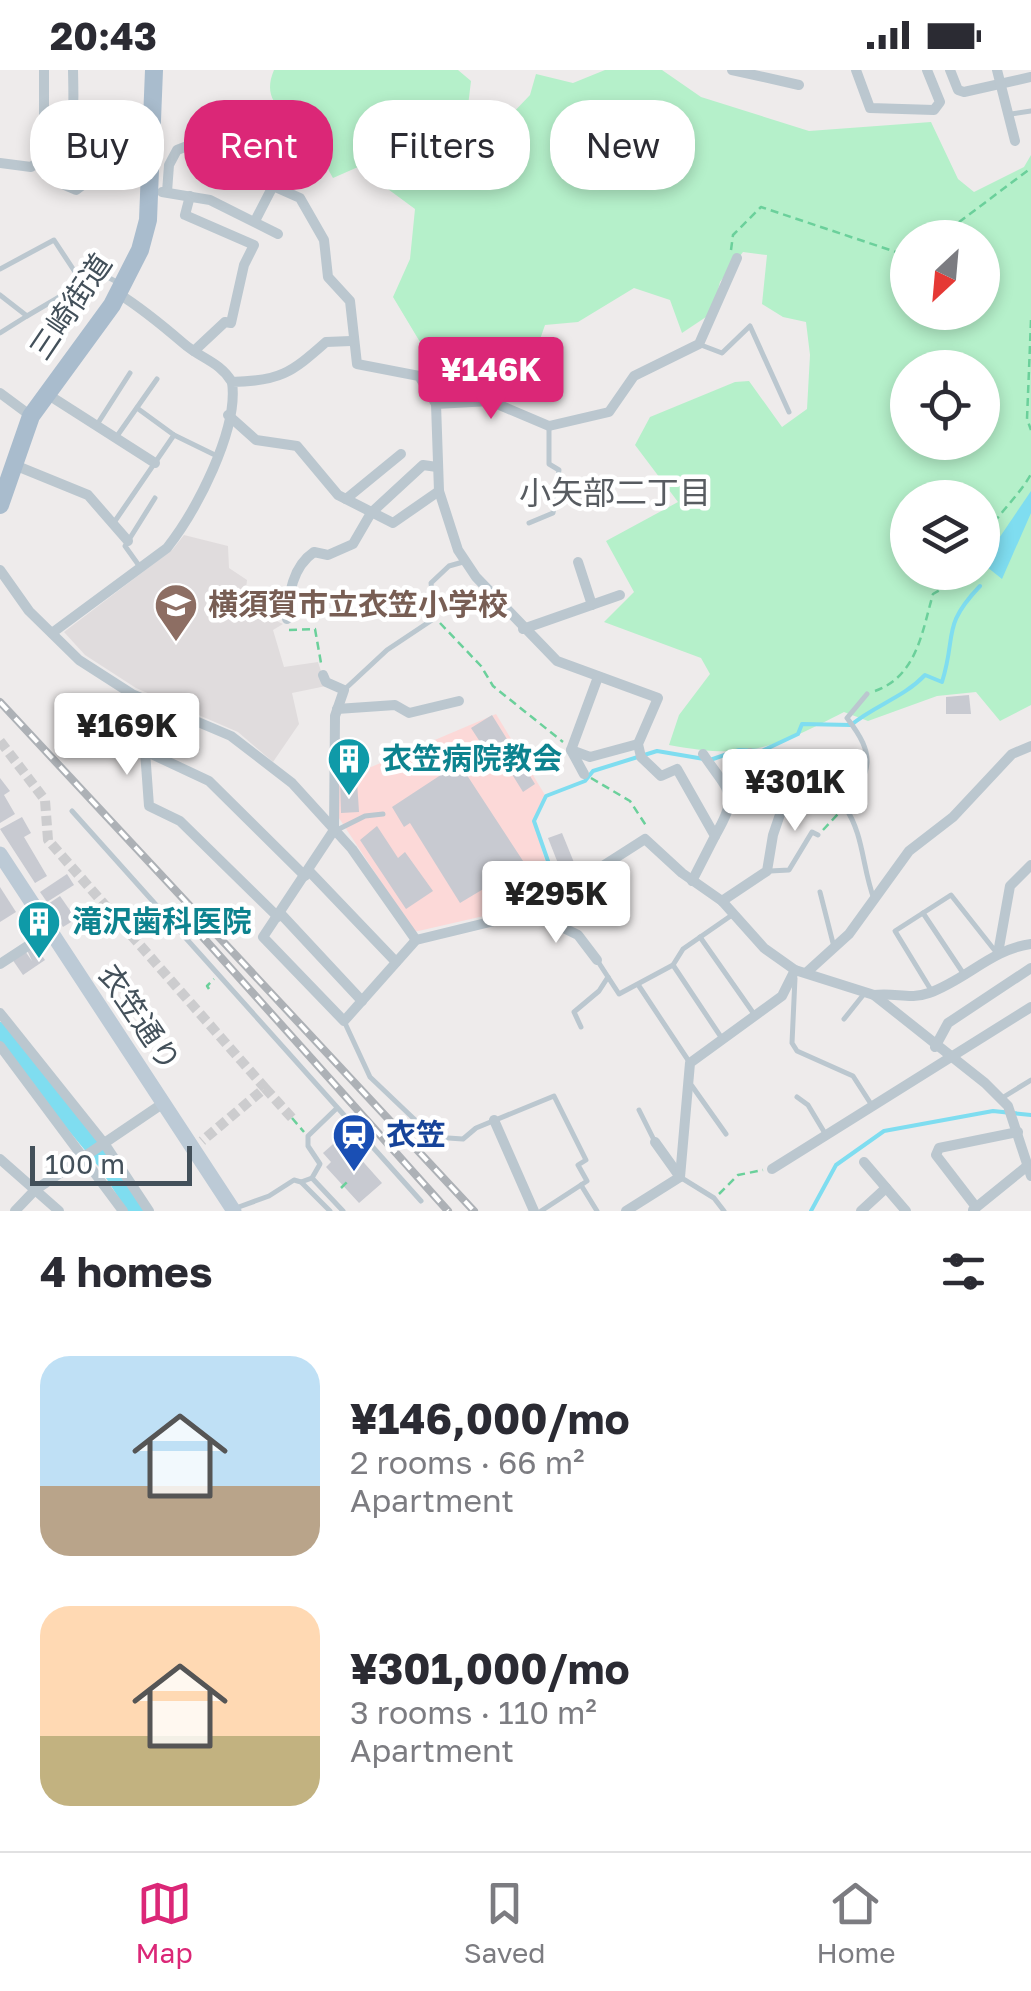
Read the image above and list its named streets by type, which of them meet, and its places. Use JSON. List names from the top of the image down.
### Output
{
  "streets": {
    "main road": ["三崎街道"],
    "street": ["衣笠通り"]
  },
  "districts": ["小矢部二丁目"],
  "places": {
    "school or university": ["横須賀市立衣笠小学校"],
    "building": ["衣笠病院教会", "滝沢歯科医院"],
    "station": ["衣笠"]
  },
  "scale_bar": "100 m",
  "north": "bottom left",
  "page": {
    "status": "20:43",
    "chip": [
      "Buy",
      "Rent",
      "Filters",
      "New"
    ],
    "price": [
      "¥146K",
      "¥169K",
      "¥301K",
      "¥295K"
    ],
    "scale": "100 m",
    "heading": "4 homes",
    "list": [
      {
        "name": "¥146,000/mo",
        "note": "2 rooms · 66 m² · Apartment"
      },
      {
        "name": "¥301,000/mo",
        "note": "3 rooms · 110 m² · Apartment"
      }
    ],
    "tabs": ["Map", "Saved", "Home"]
  }
}
